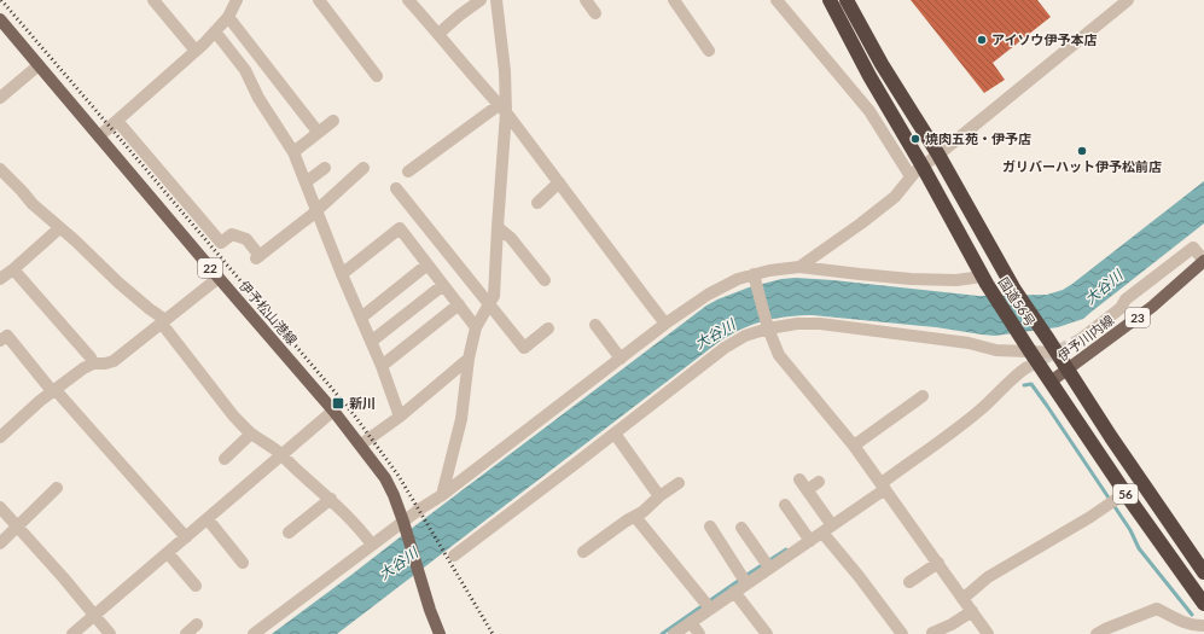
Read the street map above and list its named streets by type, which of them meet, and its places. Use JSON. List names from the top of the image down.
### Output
{
  "streets": {
    "highway": ["国道56号", "56"],
    "main road": [
      "22",
      "伊予松山港線",
      "23",
      "伊予川内線"
    ]
  },
  "crossings": [
    ["国道56号", "伊予川内線"]
  ],
  "water": ["大谷川"],
  "places": {
    "other": ["アイソウ伊予本店", "焼肉五苑・伊予店", "ガリバーハット伊予松前店"],
    "transit": ["新川"]
  }
}
